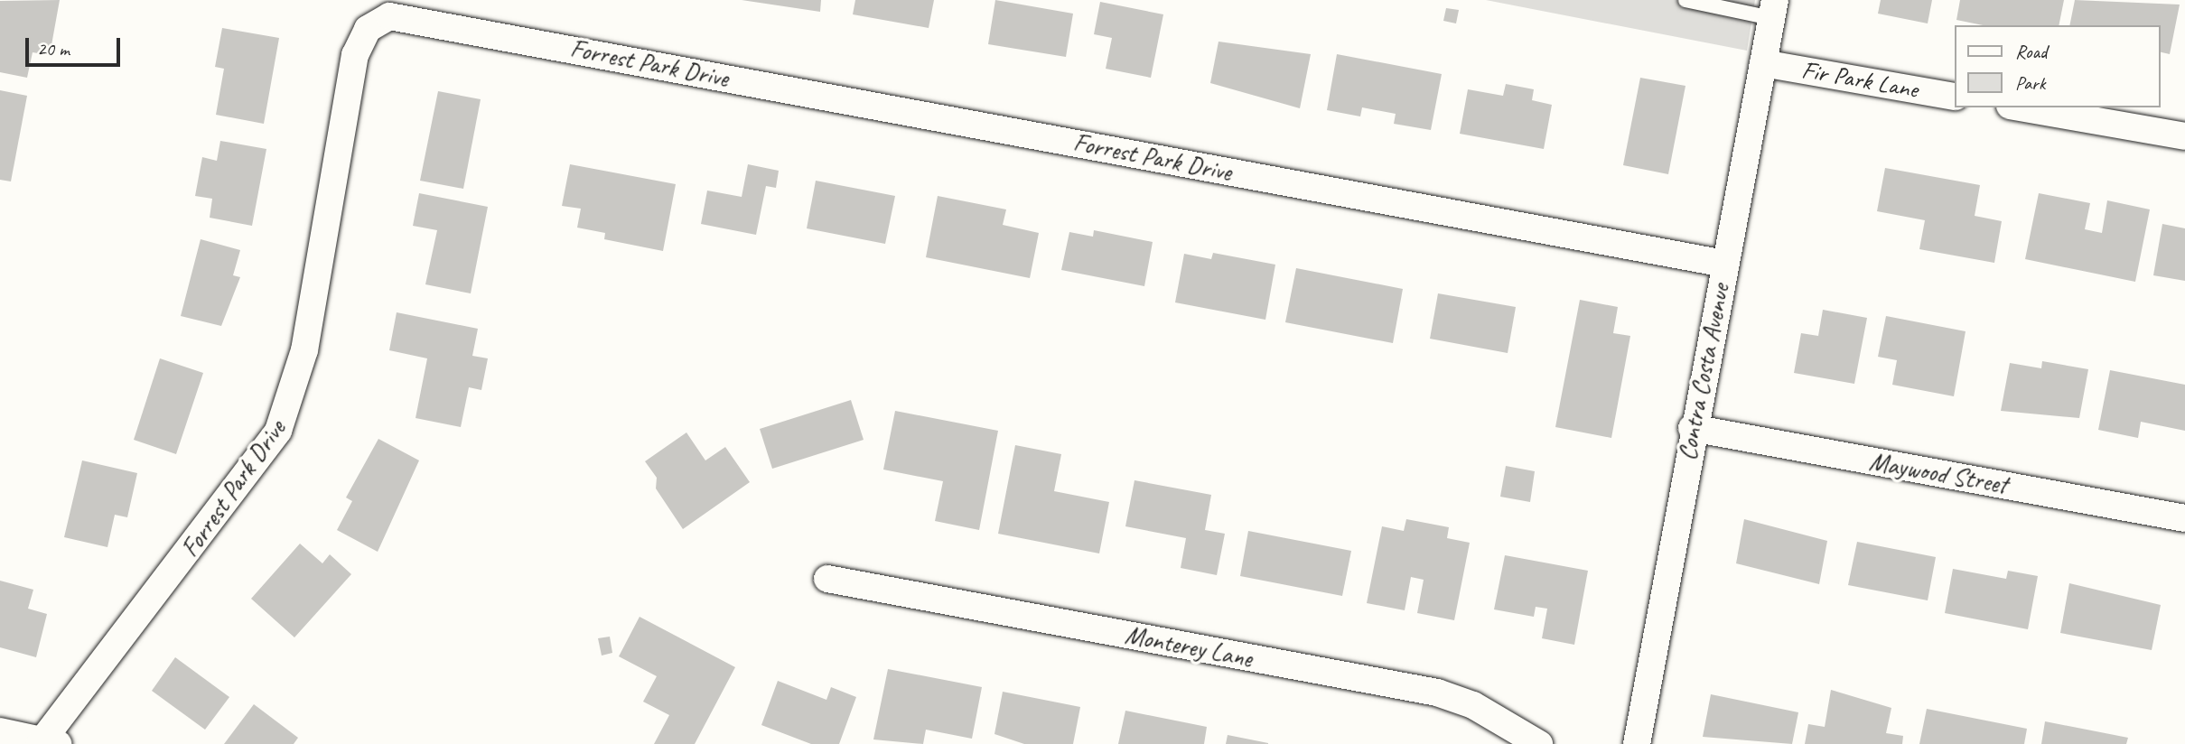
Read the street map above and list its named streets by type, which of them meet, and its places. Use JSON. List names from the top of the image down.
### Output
{
  "streets": {
    "street": [
      "Forrest Park Drive",
      "Fir Park Lane",
      "Contra Costa Avenue",
      "Maywood Street",
      "Monterey Lane"
    ]
  },
  "crossings": [
    ["Forrest Park Drive", "Contra Costa Avenue"],
    ["Fir Park Lane", "Contra Costa Avenue"],
    ["Contra Costa Avenue", "Maywood Street"]
  ],
  "legend": ["Road", "Park"],
  "scale_bar": "20 m"
}
